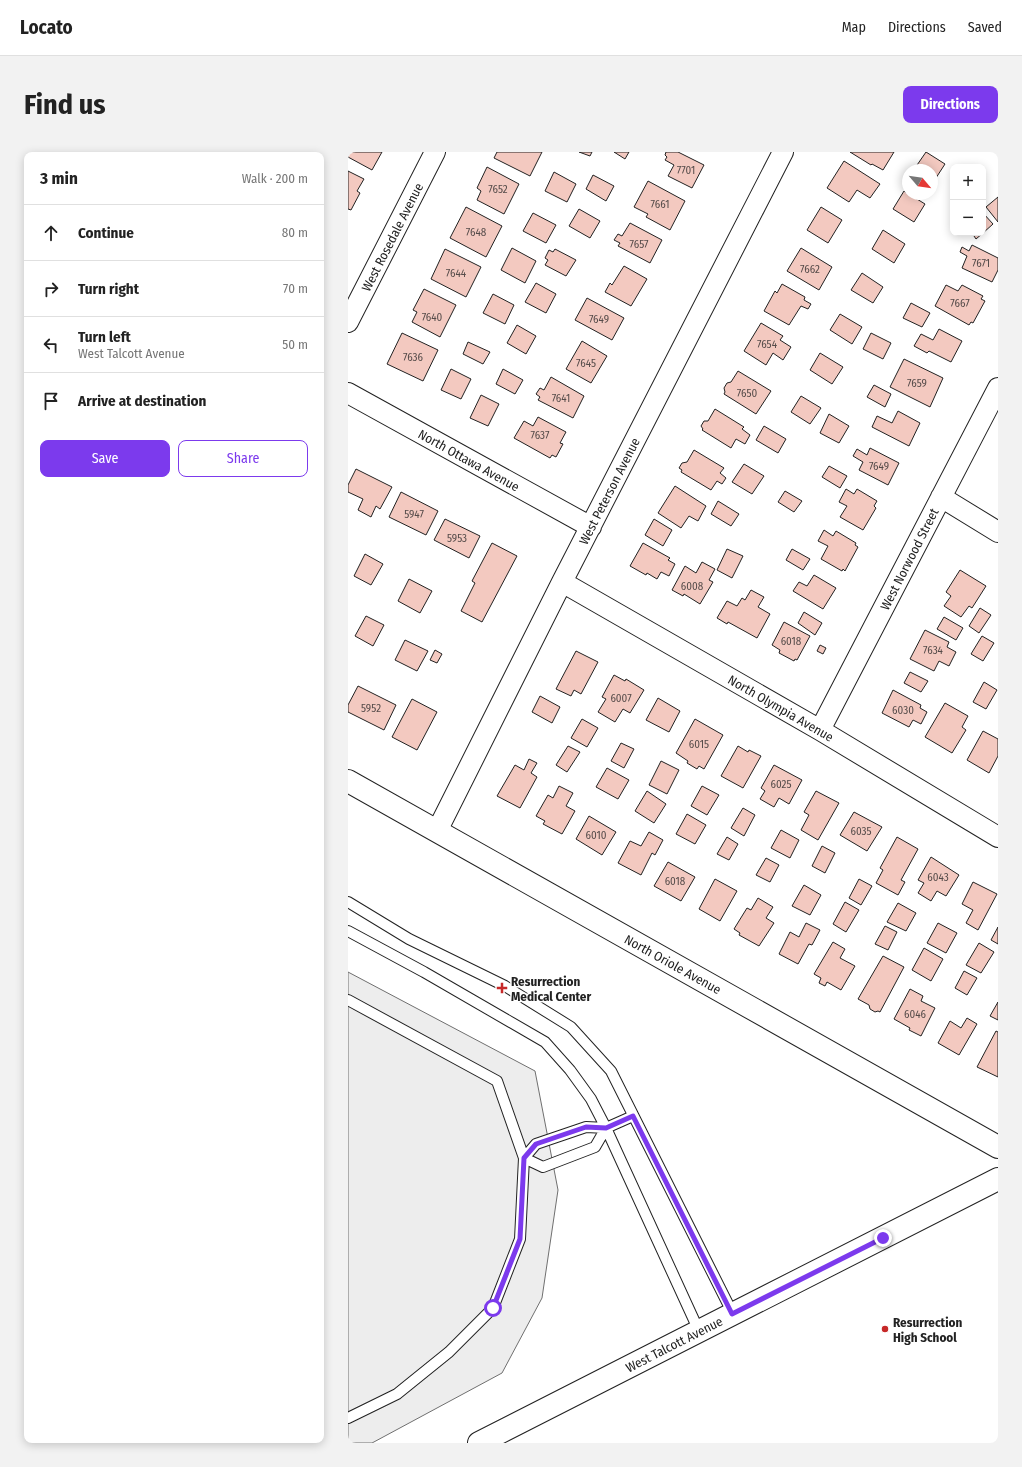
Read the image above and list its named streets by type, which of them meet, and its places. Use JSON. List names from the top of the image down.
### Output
{
  "streets": {
    "street": [
      "West Rosedale Avenue",
      "North Ottawa Avenue",
      "West Peterson Avenue",
      "West Norwood Street",
      "North Olympia Avenue",
      "North Oriole Avenue",
      "West Talcott Avenue"
    ]
  },
  "crossings": [
    ["North Ottawa Avenue", "West Peterson Avenue"],
    ["West Peterson Avenue", "North Olympia Avenue"],
    ["West Peterson Avenue", "North Oriole Avenue"],
    ["West Norwood Street", "North Olympia Avenue"]
  ],
  "places": {
    "health": ["Resurrection Medical Center"],
    "other": ["Resurrection High School"]
  },
  "house_numbers": [
    "7701",
    "7652",
    "7661",
    "7648",
    "7657",
    "7671",
    "7662",
    "7644",
    "7667",
    "7640",
    "7649",
    "7654",
    "7636",
    "7645",
    "7659",
    "7650",
    "7641",
    "7637",
    "7649",
    "5947",
    "5953",
    "6008",
    "6018",
    "7634",
    "6007",
    "5952",
    "6030",
    "6015",
    "6025",
    "6035",
    "6010",
    "6043",
    "6018",
    "6046"
  ],
  "north": "bottom right",
  "page": {
    "header": "Locato",
    "nav": ["Map", "Directions", "Saved"],
    "buttons": [
      "Directions",
      ["Save", "Share"]
    ],
    "title": "Find us",
    "heading": ["3 min", "Walk · 200 m"],
    "map_buttons": ["+", "−"],
    "list": [
      ["Continue", "80 m"],
      ["Turn right", "70 m"],
      ["Turn left", "West Talcott Avenue", "50 m"],
      "Arrive at destination"
    ]
  }
}
